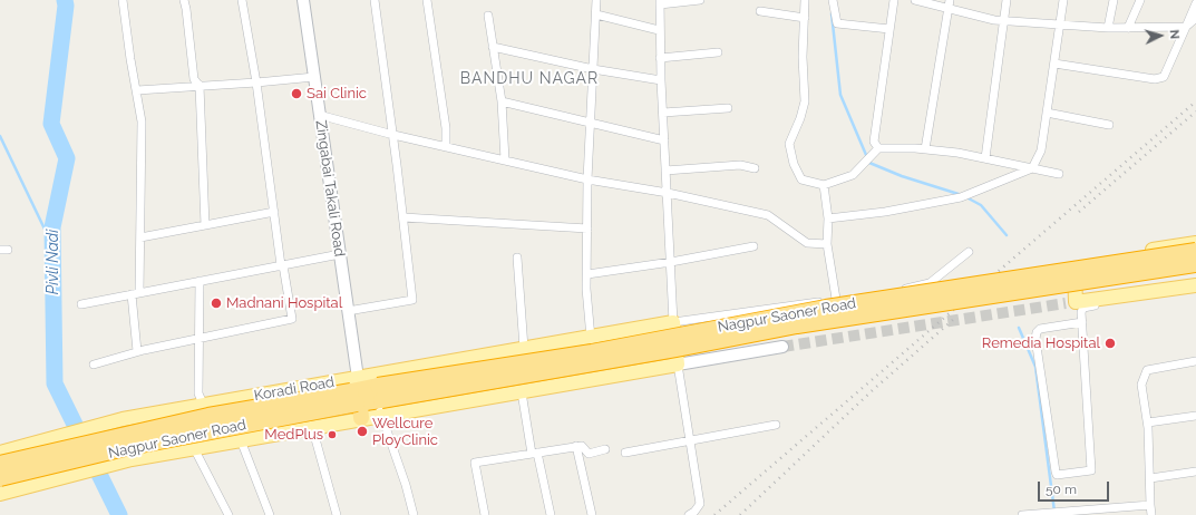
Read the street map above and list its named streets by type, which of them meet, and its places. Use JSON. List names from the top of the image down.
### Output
{
  "streets": {
    "highway": ["Nagpur Saoner Road", "Koradi Road"],
    "street": ["Zingabai Takali Road"]
  },
  "crossings": [
    ["Zingabai Takali Road", "Nagpur Saoner Road"],
    ["Zingabai Takali Road", "Koradi Road"],
    ["Nagpur Saoner Road", "Koradi Road"]
  ],
  "districts": ["BANDHU NAGAR"],
  "water": ["Pivli Nadi"],
  "places": [
    "Sai Clinic",
    "Madnani Hospital",
    "Remedia Hospital",
    "Wellcure PloyClinic",
    "MedPlus"
  ],
  "scale_bar": "50 m",
  "north": "right"
}
